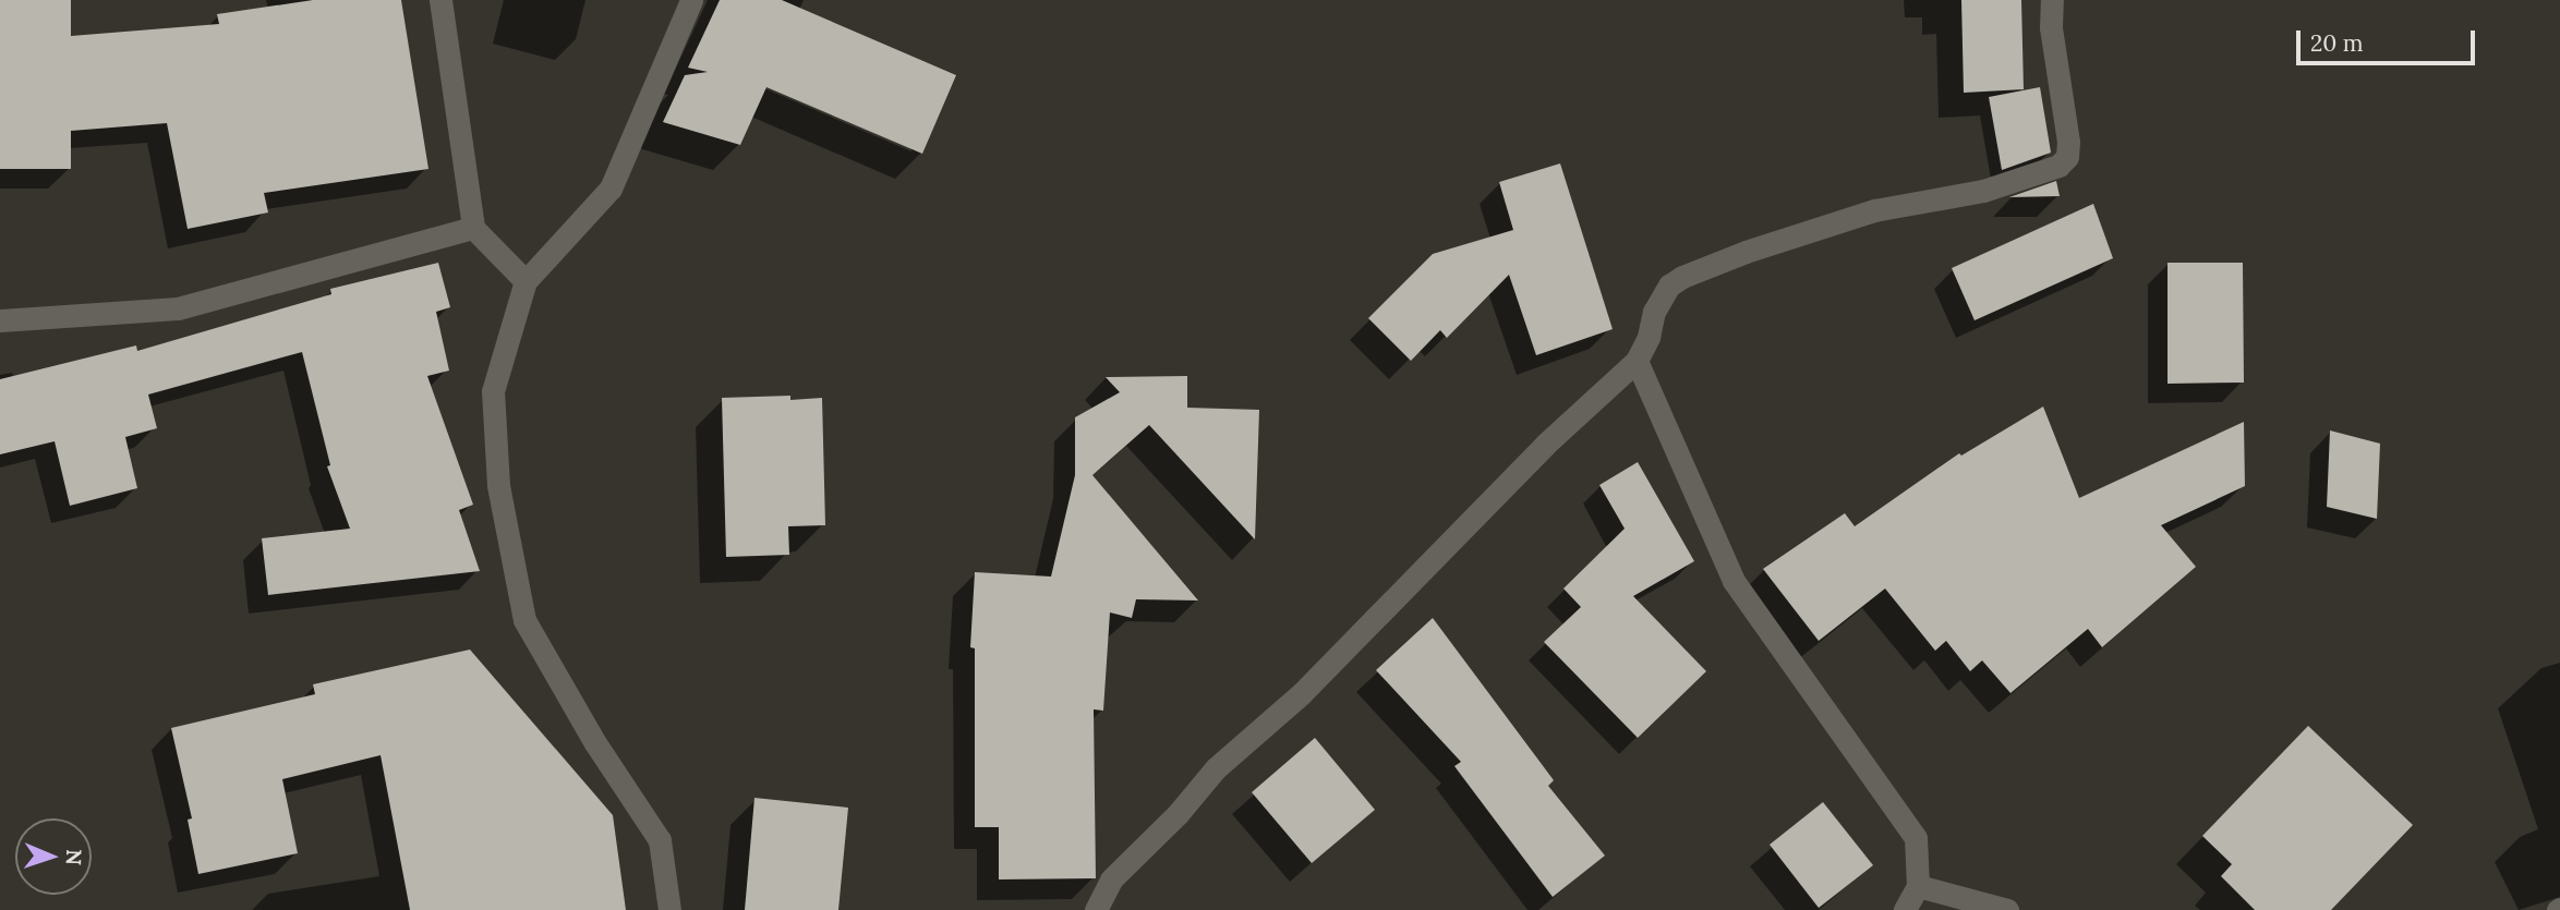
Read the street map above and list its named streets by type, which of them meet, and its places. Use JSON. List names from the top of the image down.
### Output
{
  "scale_bar": "20 m",
  "north": "right"
}
